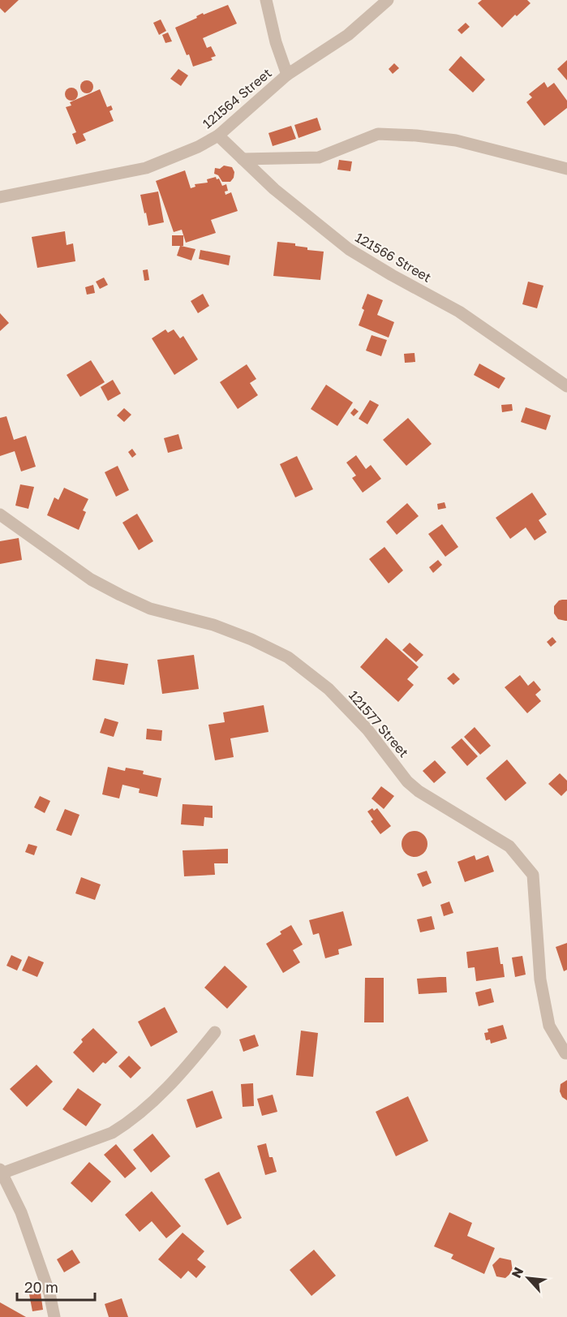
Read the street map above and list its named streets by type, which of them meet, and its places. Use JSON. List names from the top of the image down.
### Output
{
  "streets": {
    "street": ["121564 Street", "121566 Street", "121577 Street"]
  },
  "crossings": [
    ["121564 Street", "121566 Street"]
  ],
  "scale_bar": "20 m",
  "north": "top left"
}
